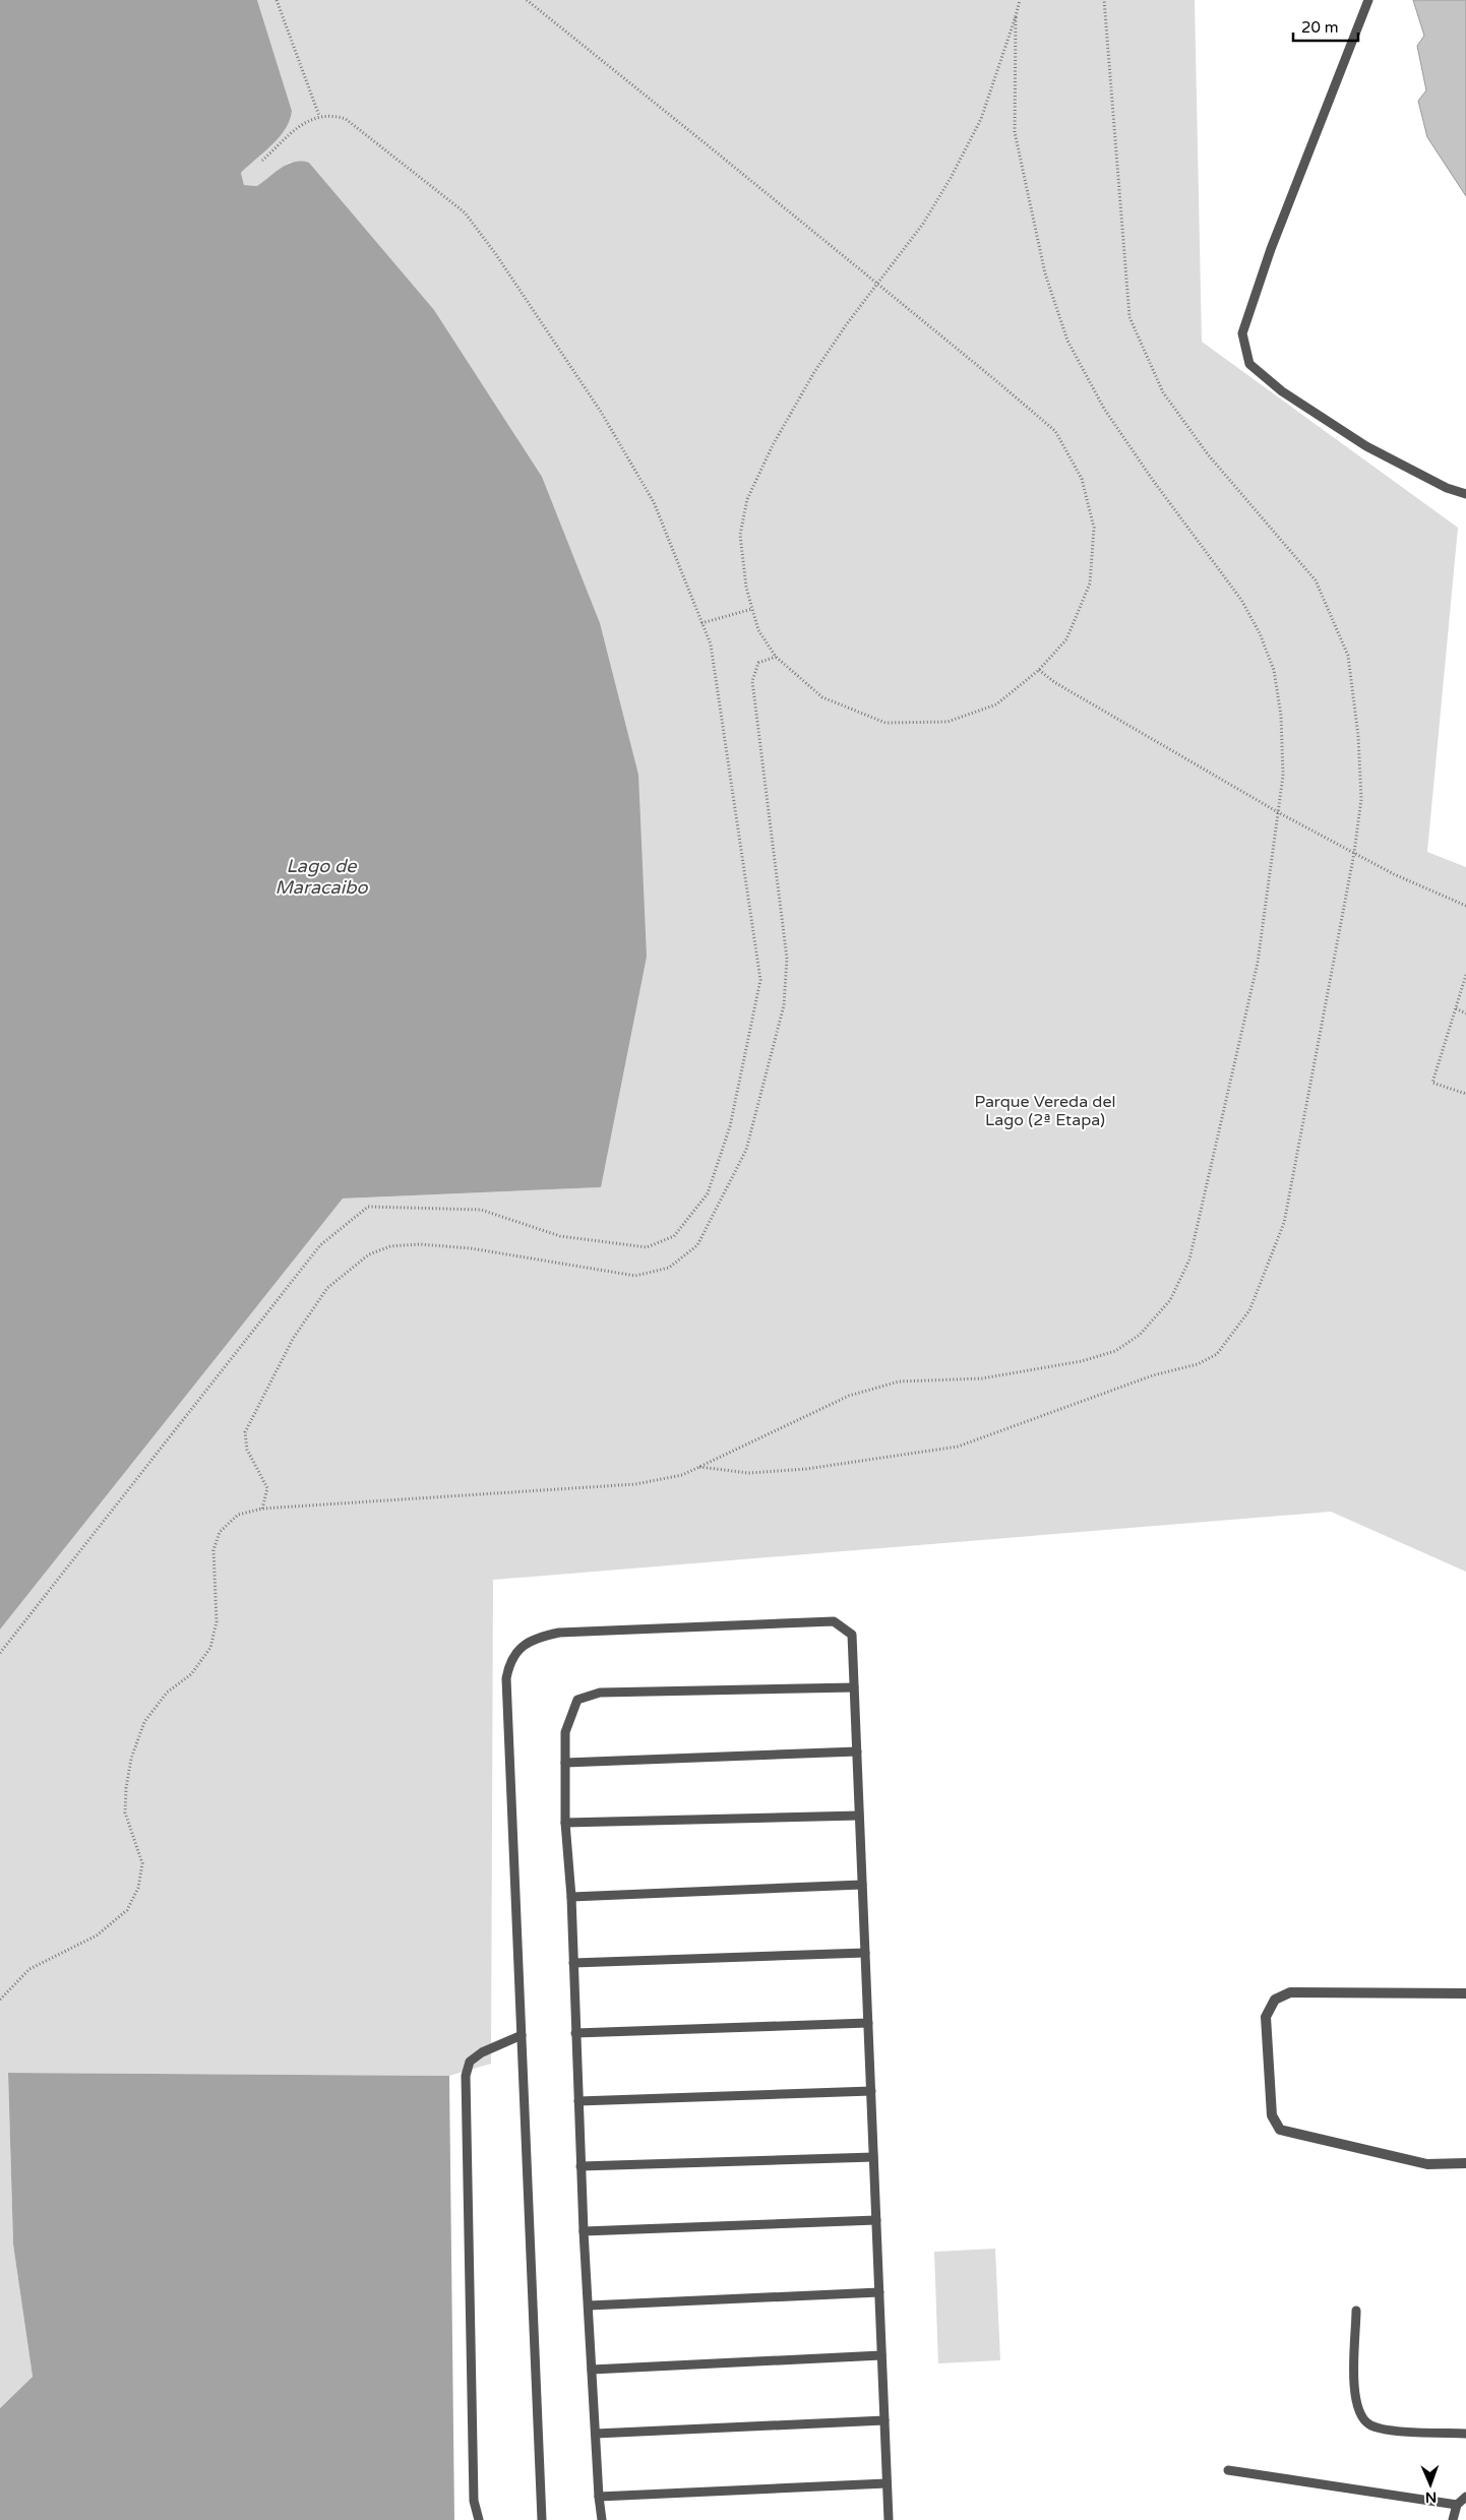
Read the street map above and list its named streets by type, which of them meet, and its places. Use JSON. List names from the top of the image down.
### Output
{
  "water": ["Lago de Maracaibo"],
  "parks": ["Parque Vereda del Lago (2ª Etapa)"],
  "scale_bar": "20 m",
  "north": "bottom"
}
